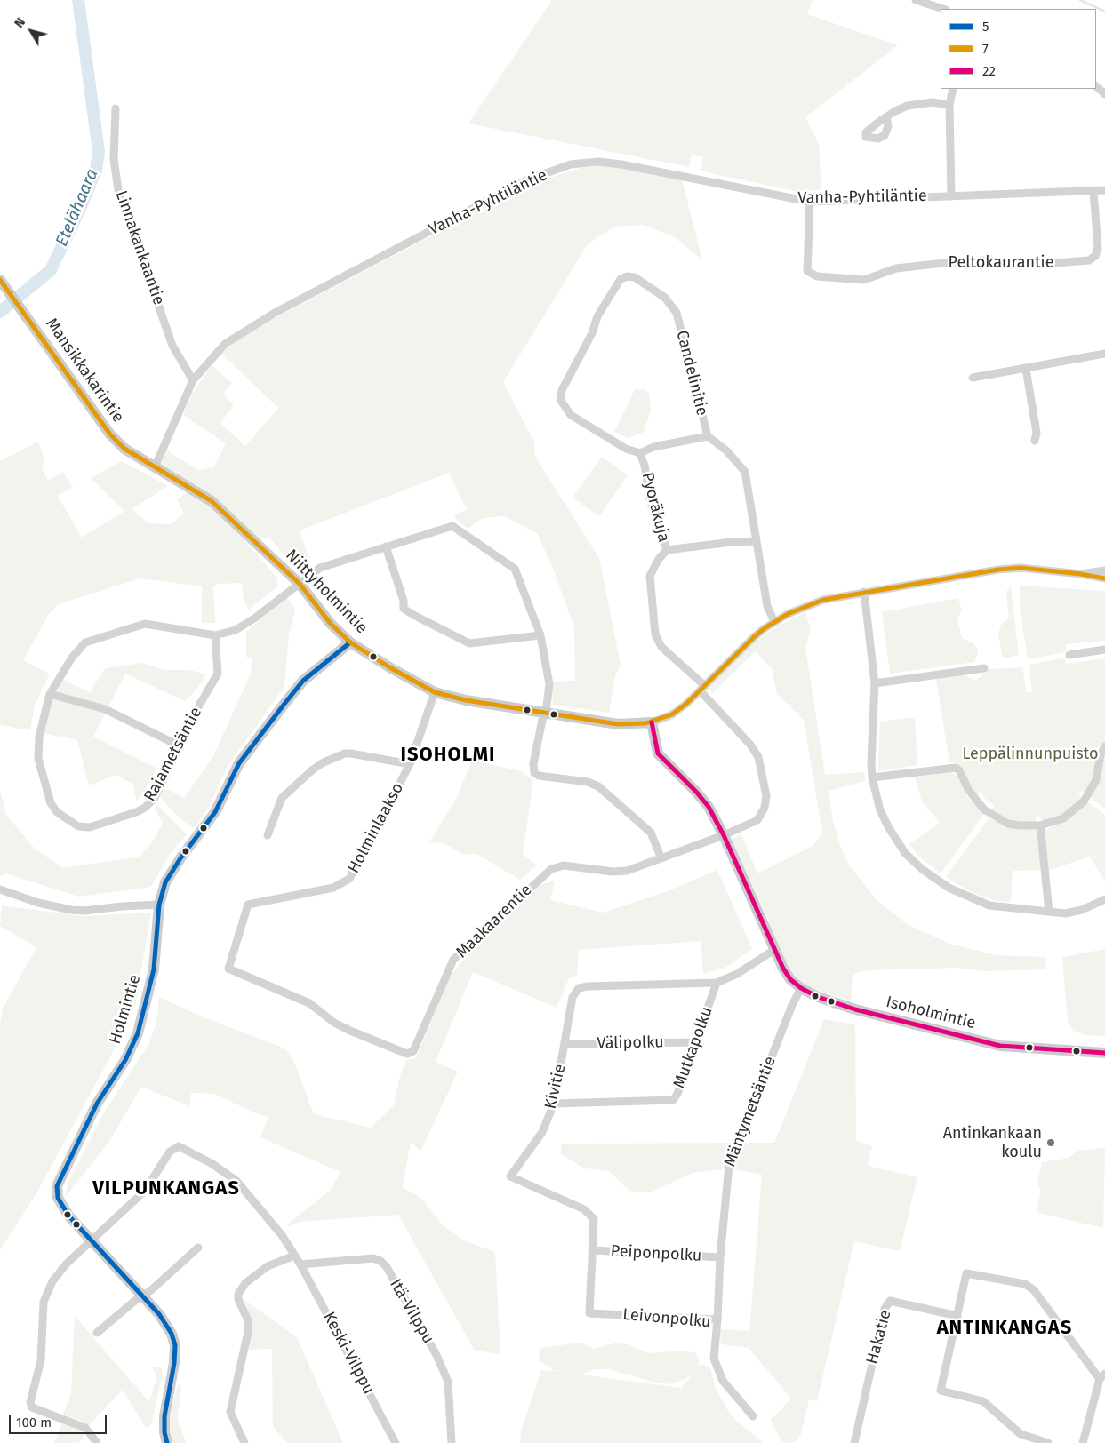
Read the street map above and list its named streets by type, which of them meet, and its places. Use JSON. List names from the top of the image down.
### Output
{
  "streets": {
    "street": [
      "Vanha-Pyhtiläntie",
      "Linnakankaantie",
      "Peltokaurantie",
      "Mansikkakarintie",
      "Candelinitie",
      "Pyoräkuja",
      "Niittyholmintie",
      "Rajametsäntie",
      "Holminlaakso",
      "Maakaarentie",
      "Holmintie",
      "Isoholmintie",
      "Välipolku",
      "Mutkapolku",
      "Kivitie",
      "Mäntymetsäntie",
      "Peiponpolku",
      "Itä-Vilppu",
      "Leivonpolku",
      "Hakatie",
      "Keski-Vilppu"
    ]
  },
  "crossings": [
    ["Vanha-Pyhtiläntie", "Linnakankaantie"],
    ["Vanha-Pyhtiläntie", "Peltokaurantie"],
    ["Vanha-Pyhtiläntie", "Mansikkakarintie"],
    ["Vanha-Pyhtiläntie", "Niittyholmintie"],
    ["Mansikkakarintie", "Niittyholmintie"],
    ["Candelinitie", "Pyoräkuja"],
    ["Pyoräkuja", "Maakaarentie"],
    ["Pyoräkuja", "Isoholmintie"],
    ["Niittyholmintie", "Holminlaakso"],
    ["Niittyholmintie", "Holmintie"],
    ["Niittyholmintie", "Isoholmintie"],
    ["Holminlaakso", "Maakaarentie"],
    ["Maakaarentie", "Isoholmintie"],
    ["Holmintie", "Keski-Vilppu"],
    ["Isoholmintie", "Mäntymetsäntie"],
    ["Välipolku", "Mutkapolku"],
    ["Välipolku", "Kivitie"],
    ["Mutkapolku", "Kivitie"],
    ["Kivitie", "Peiponpolku"],
    ["Kivitie", "Leivonpolku"],
    ["Mäntymetsäntie", "Peiponpolku"],
    ["Mäntymetsäntie", "Leivonpolku"],
    ["Peiponpolku", "Leivonpolku"],
    ["Itä-Vilppu", "Keski-Vilppu"]
  ],
  "districts": ["ISOHOLMI", "VILPUNKANGAS", "ANTINKANGAS"],
  "water": ["Etelähaara"],
  "parks": ["Leppälinnunpuisto"],
  "places": ["Antinkankaan koulu"],
  "lines": ["transit line 7", "transit line 5", "transit line 22"],
  "legend": ["5", "7", "22"],
  "scale_bar": "100 m",
  "north": "top left"
}
